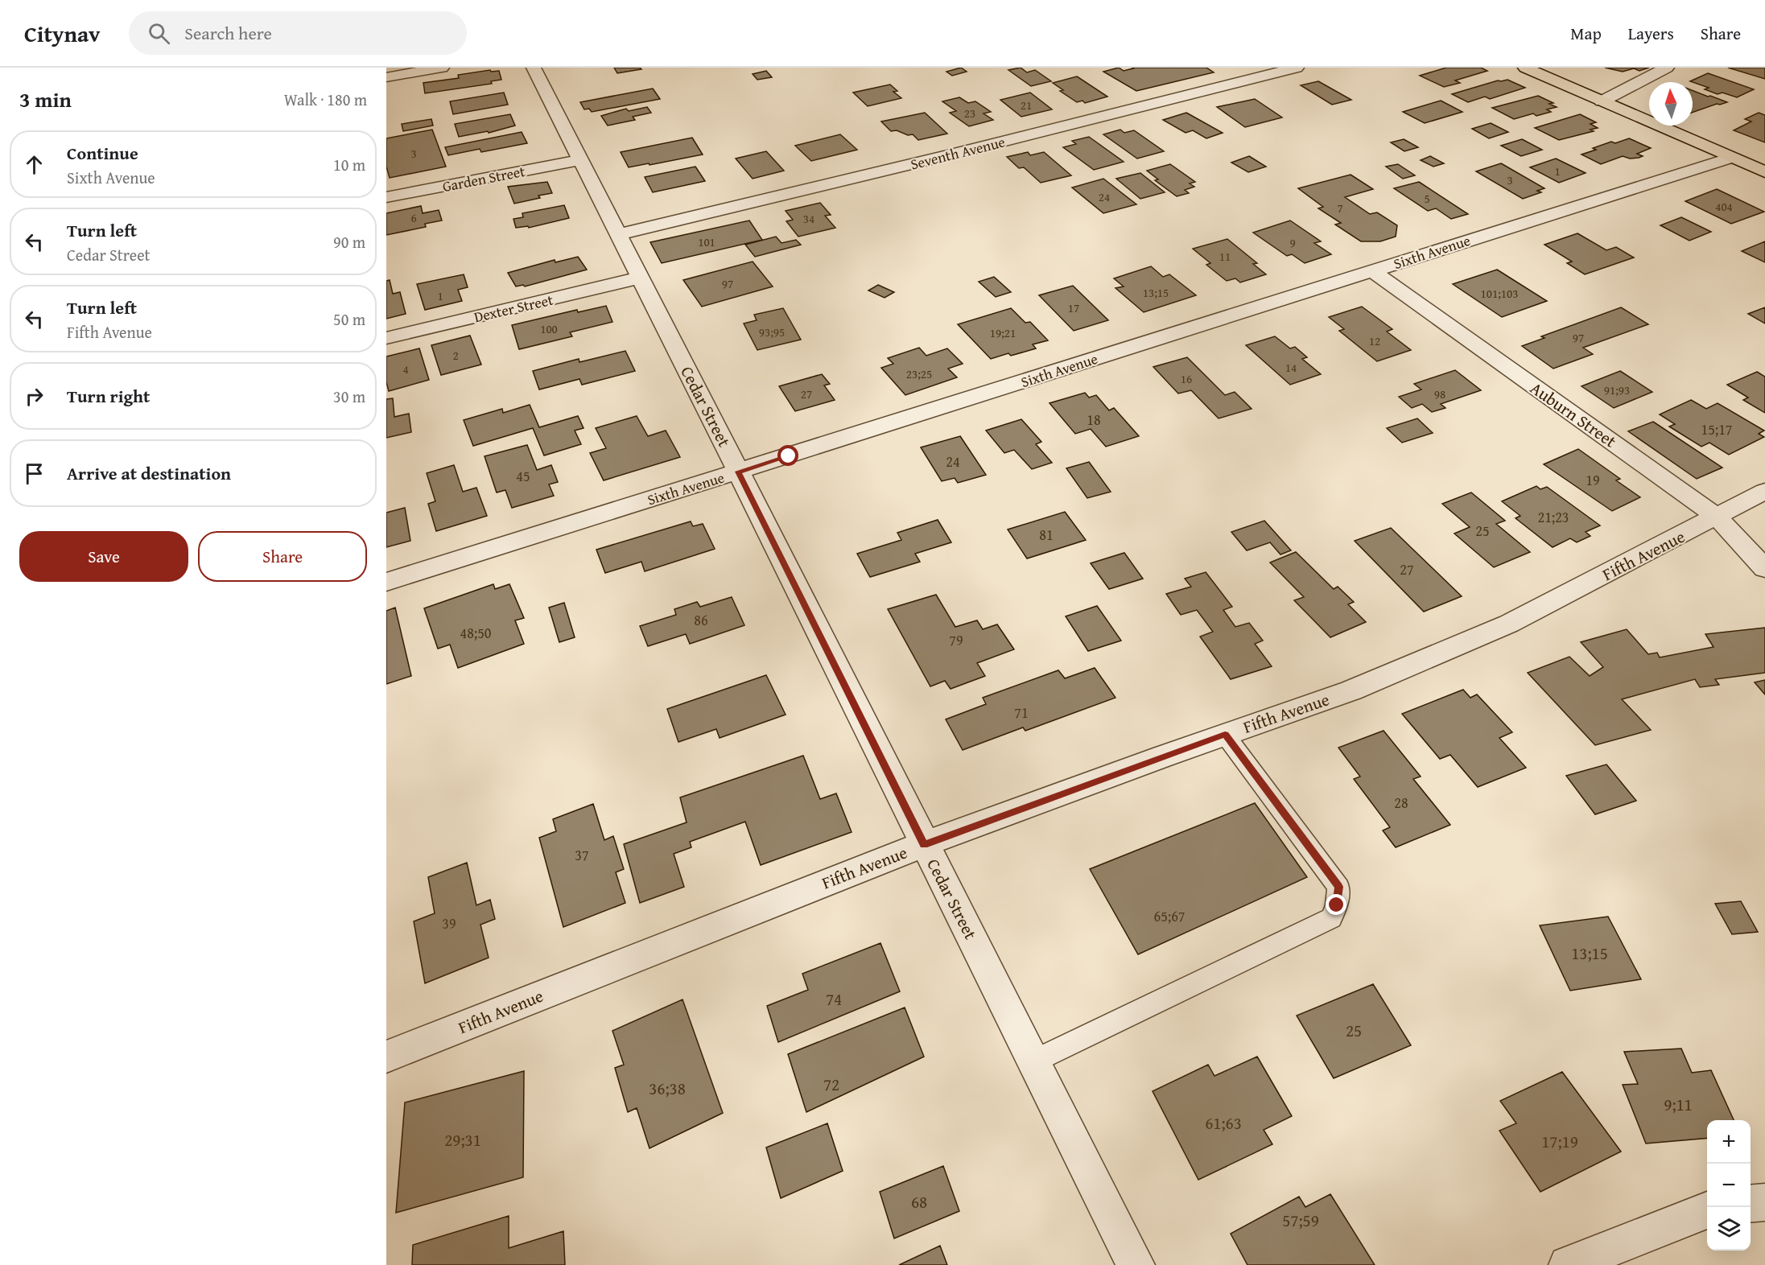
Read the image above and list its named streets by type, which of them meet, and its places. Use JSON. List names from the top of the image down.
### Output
{
  "streets": {
    "street": [
      "Seventh Avenue",
      "Garden Street",
      "Sixth Avenue",
      "Dexter Street",
      "Cedar Street",
      "Auburn Street",
      "Fifth Avenue"
    ]
  },
  "crossings": [
    ["Seventh Avenue", "Cedar Street"],
    ["Garden Street", "Cedar Street"],
    ["Sixth Avenue", "Cedar Street"],
    ["Sixth Avenue", "Auburn Street"],
    ["Dexter Street", "Cedar Street"],
    ["Cedar Street", "Fifth Avenue"],
    ["Auburn Street", "Fifth Avenue"]
  ],
  "house_numbers": [
    "21",
    "23",
    "3",
    "1",
    "3",
    "24",
    "5",
    "404",
    "7",
    "6",
    "34",
    "101",
    "9",
    "11",
    "97",
    "13;15",
    "101;103",
    "1",
    "17",
    "100",
    "93;95",
    "19;21",
    "97",
    "12",
    "2",
    "14",
    "4",
    "23;25",
    "16",
    "91;93",
    "27",
    "98",
    "18",
    "15;17",
    "24",
    "45",
    "19",
    "21;23",
    "25",
    "81",
    "27",
    "86",
    "48;50",
    "79",
    "71",
    "28",
    "37",
    "65;67",
    "39",
    "13;15",
    "74",
    "25",
    "72",
    "36;38",
    "9;11",
    "61;63",
    "29;31",
    "17;19",
    "68",
    "57;59"
  ],
  "north": "top",
  "page": {
    "header": "Citynav",
    "search": "Search here",
    "nav": ["Map", "Layers", "Share"],
    "heading": ["3 min", "Walk · 180 m"],
    "list": [
      ["Continue", "Sixth Avenue", "10 m"],
      ["Turn left", "Cedar Street", "90 m"],
      ["Turn left", "Fifth Avenue", "50 m"],
      ["Turn right", "30 m"],
      "Arrive at destination"
    ],
    "buttons": ["Save", "Share"],
    "map_buttons": ["+", "−"]
  }
}
